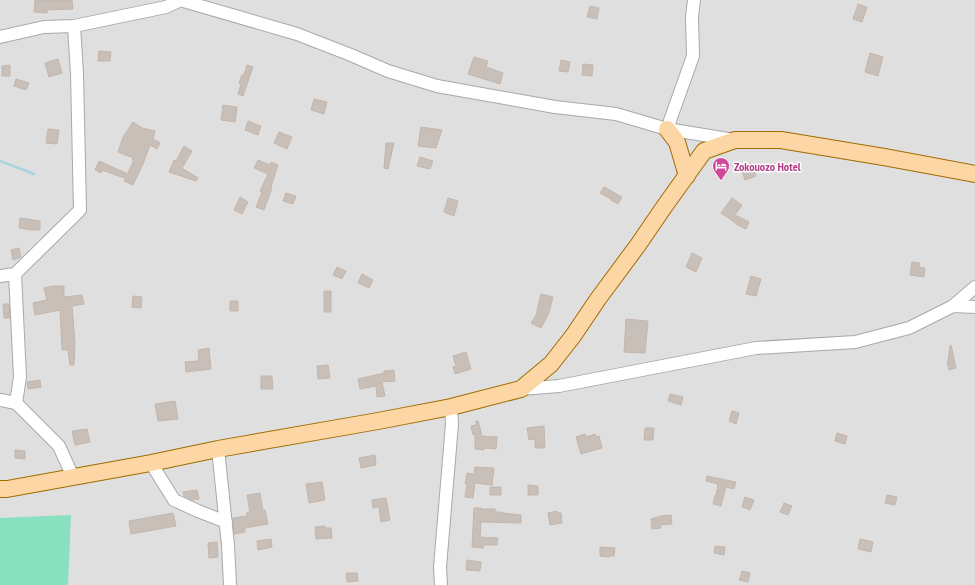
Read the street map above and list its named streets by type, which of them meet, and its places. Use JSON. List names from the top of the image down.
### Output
{
  "places": {
    "hotel": ["Zokouozo Hotel"]
  }
}
